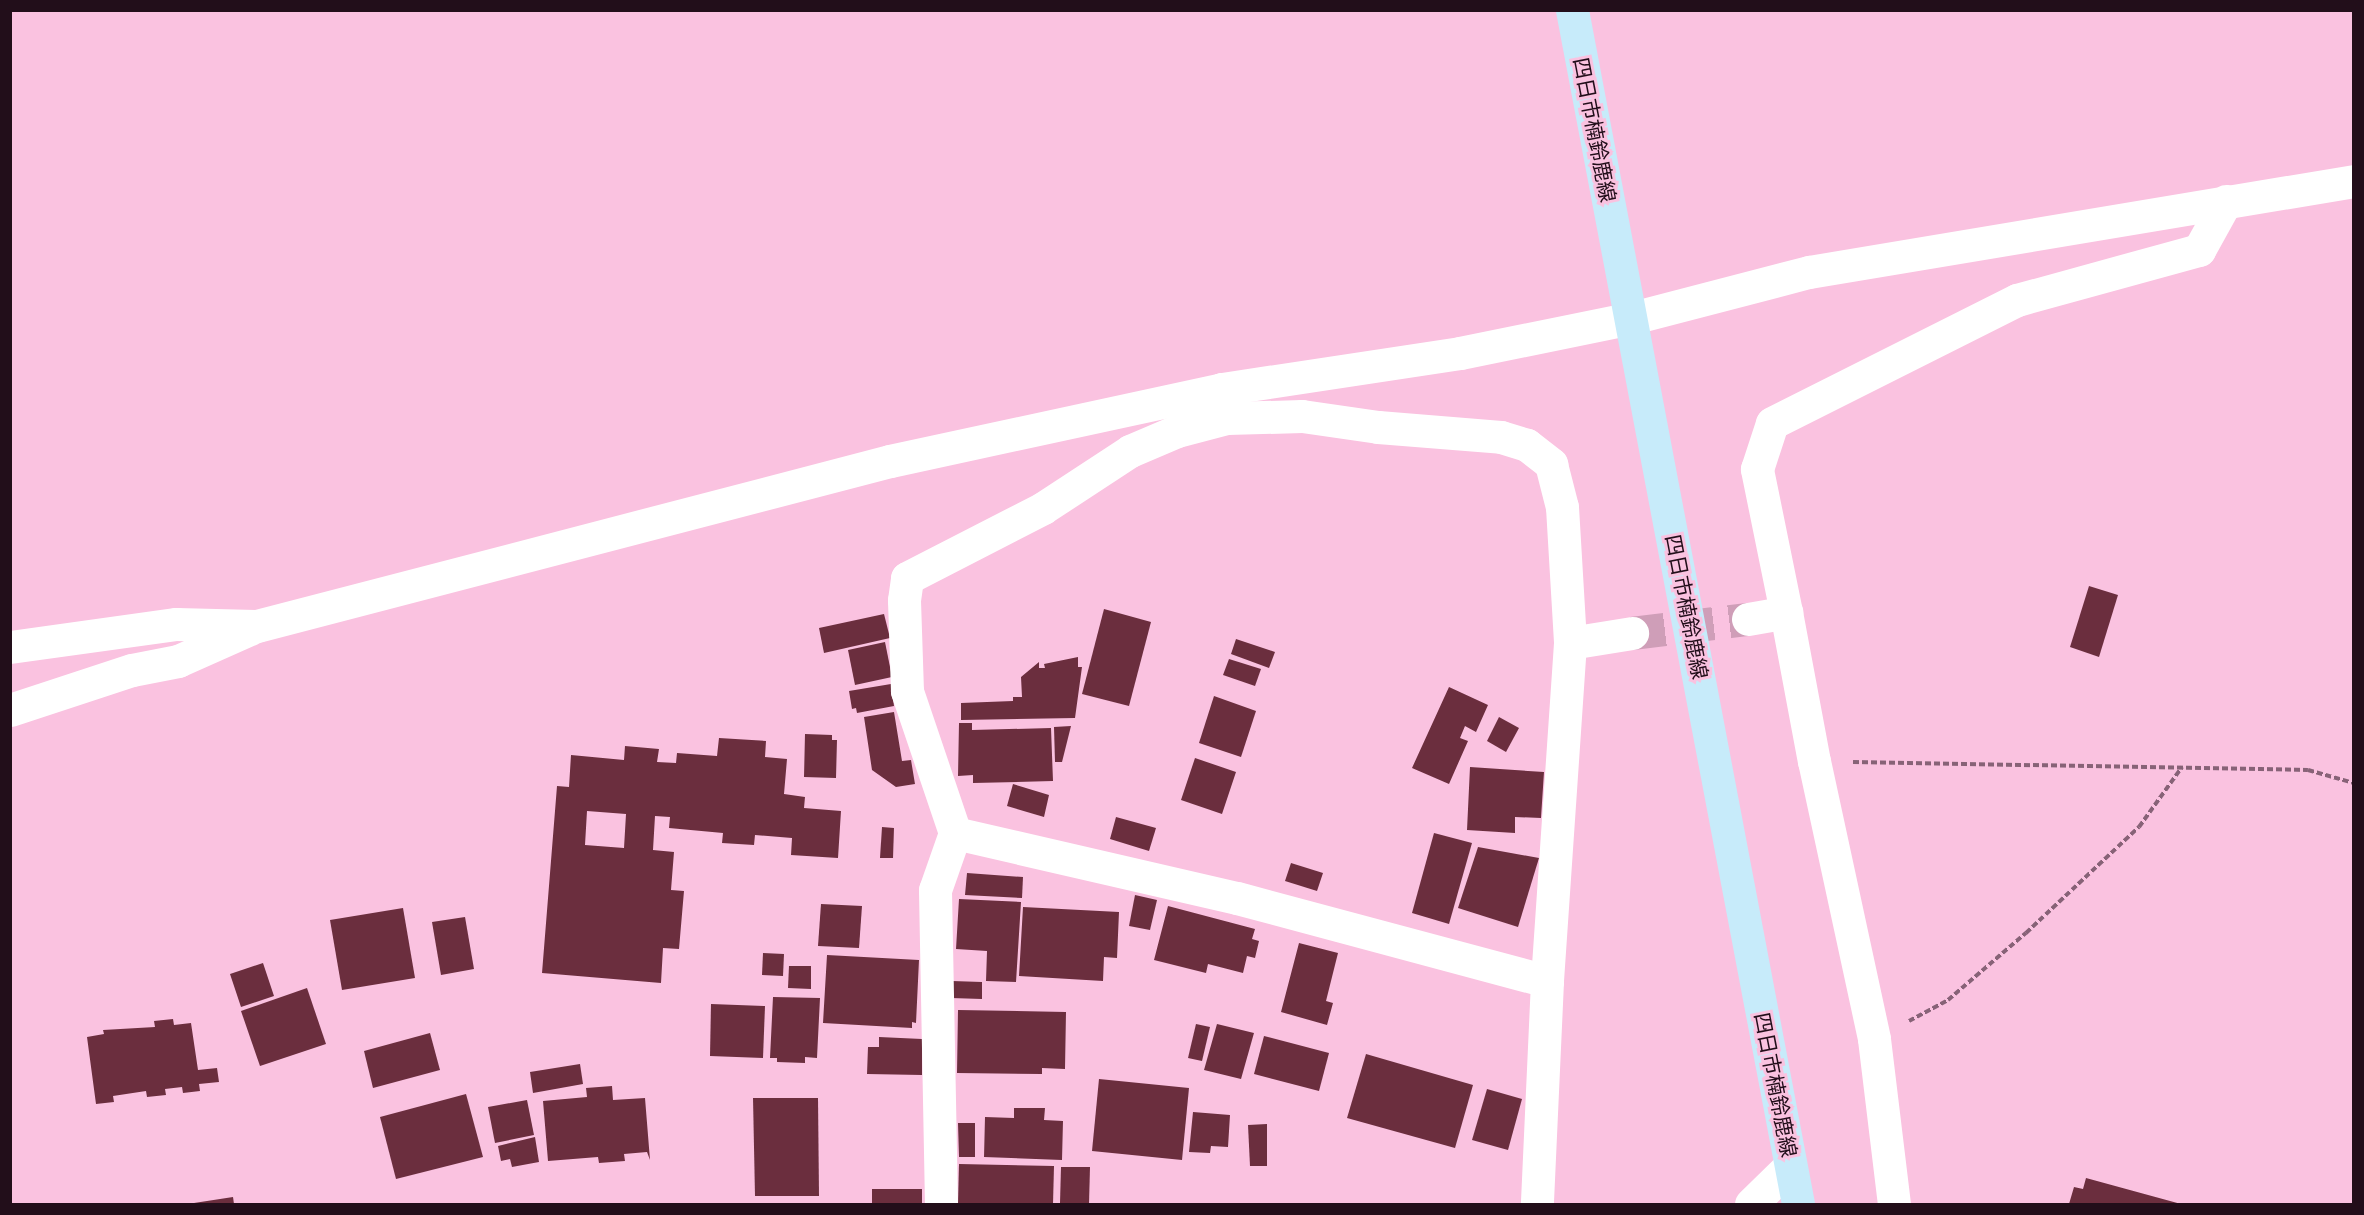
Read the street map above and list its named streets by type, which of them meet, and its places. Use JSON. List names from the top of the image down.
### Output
{
  "streets": {
    "main road": ["四日市楠鈴鹿線"]
  }
}
